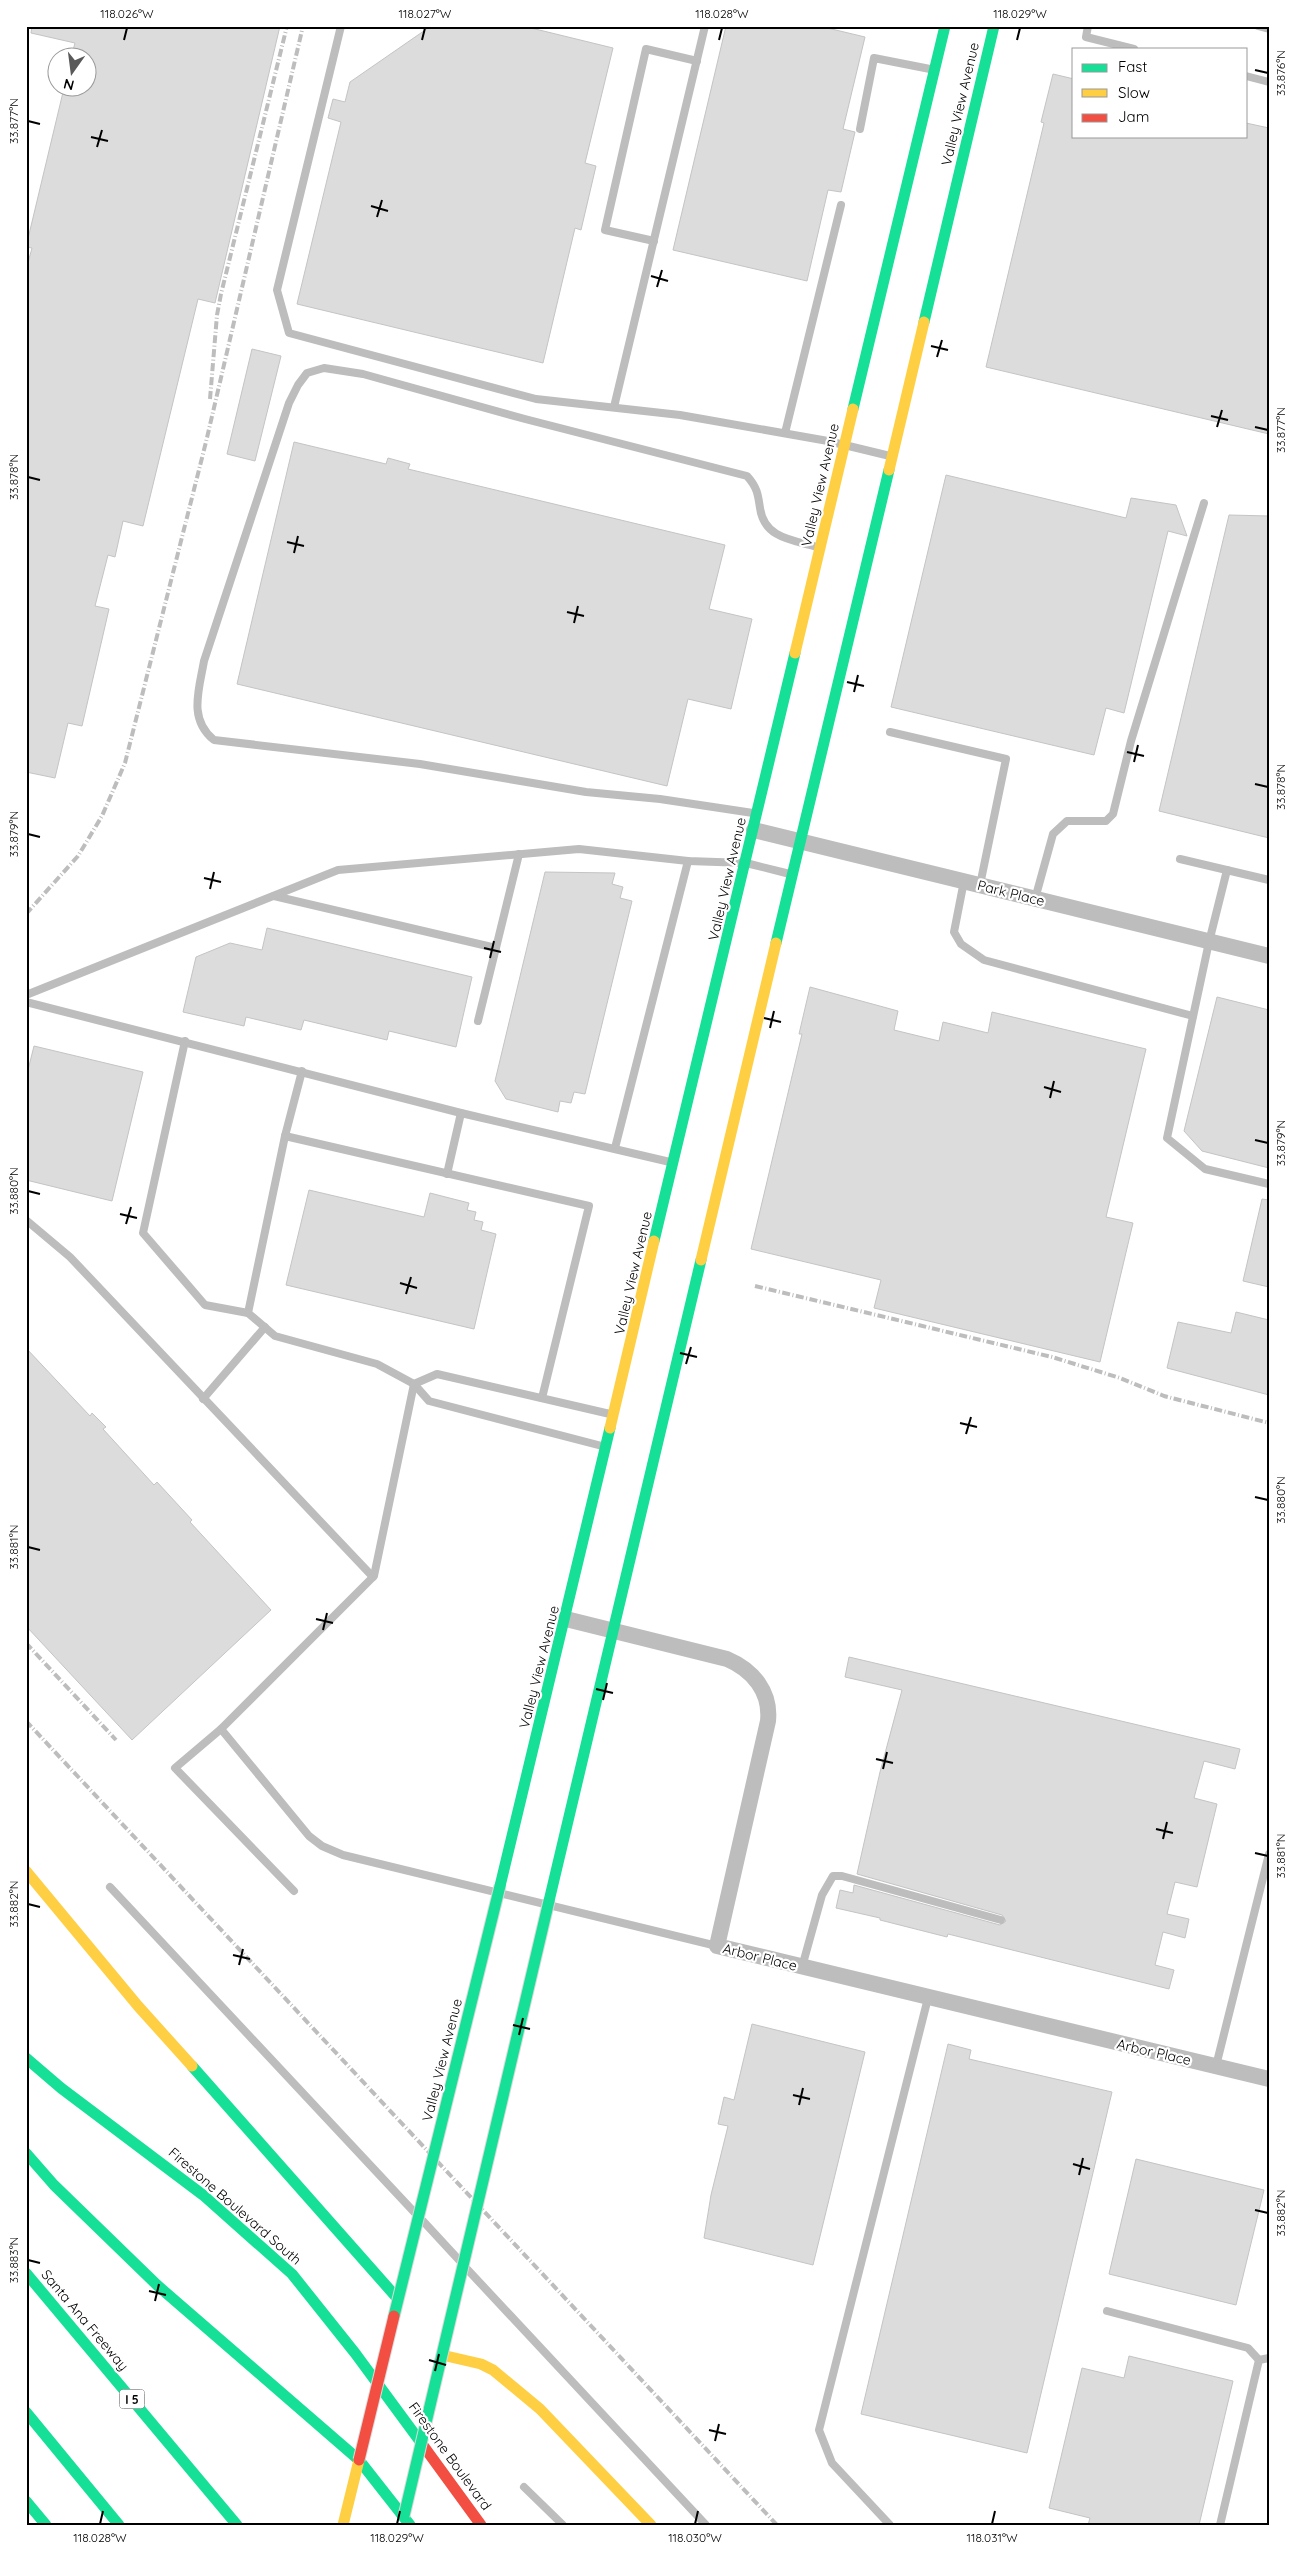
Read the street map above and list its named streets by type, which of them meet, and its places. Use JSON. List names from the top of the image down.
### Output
{
  "streets": {
    "main road": [
      "Valley View Avenue",
      "Firestone Boulevard South",
      "Santa Ana Freeway",
      "I 5",
      "Firestone Boulevard"
    ],
    "street": ["Park Place", "Arbor Place"]
  },
  "crossings": [
    ["Valley View Avenue", "Park Place"],
    ["Valley View Avenue", "Arbor Place"],
    ["Firestone Boulevard South", "Firestone Boulevard"]
  ],
  "legend": ["Fast", "Slow", "Jam"],
  "north": "bottom",
  "coordinates": [
    "118.026°W",
    "118.027°W",
    "118.028°W",
    "118.029°W",
    "33.876°N",
    "33.877°N",
    "33.878°N",
    "33.879°N",
    "33.880°N",
    "33.881°N",
    "33.882°N",
    "33.883°N",
    "118.030°W",
    "118.031°W"
  ]
}
